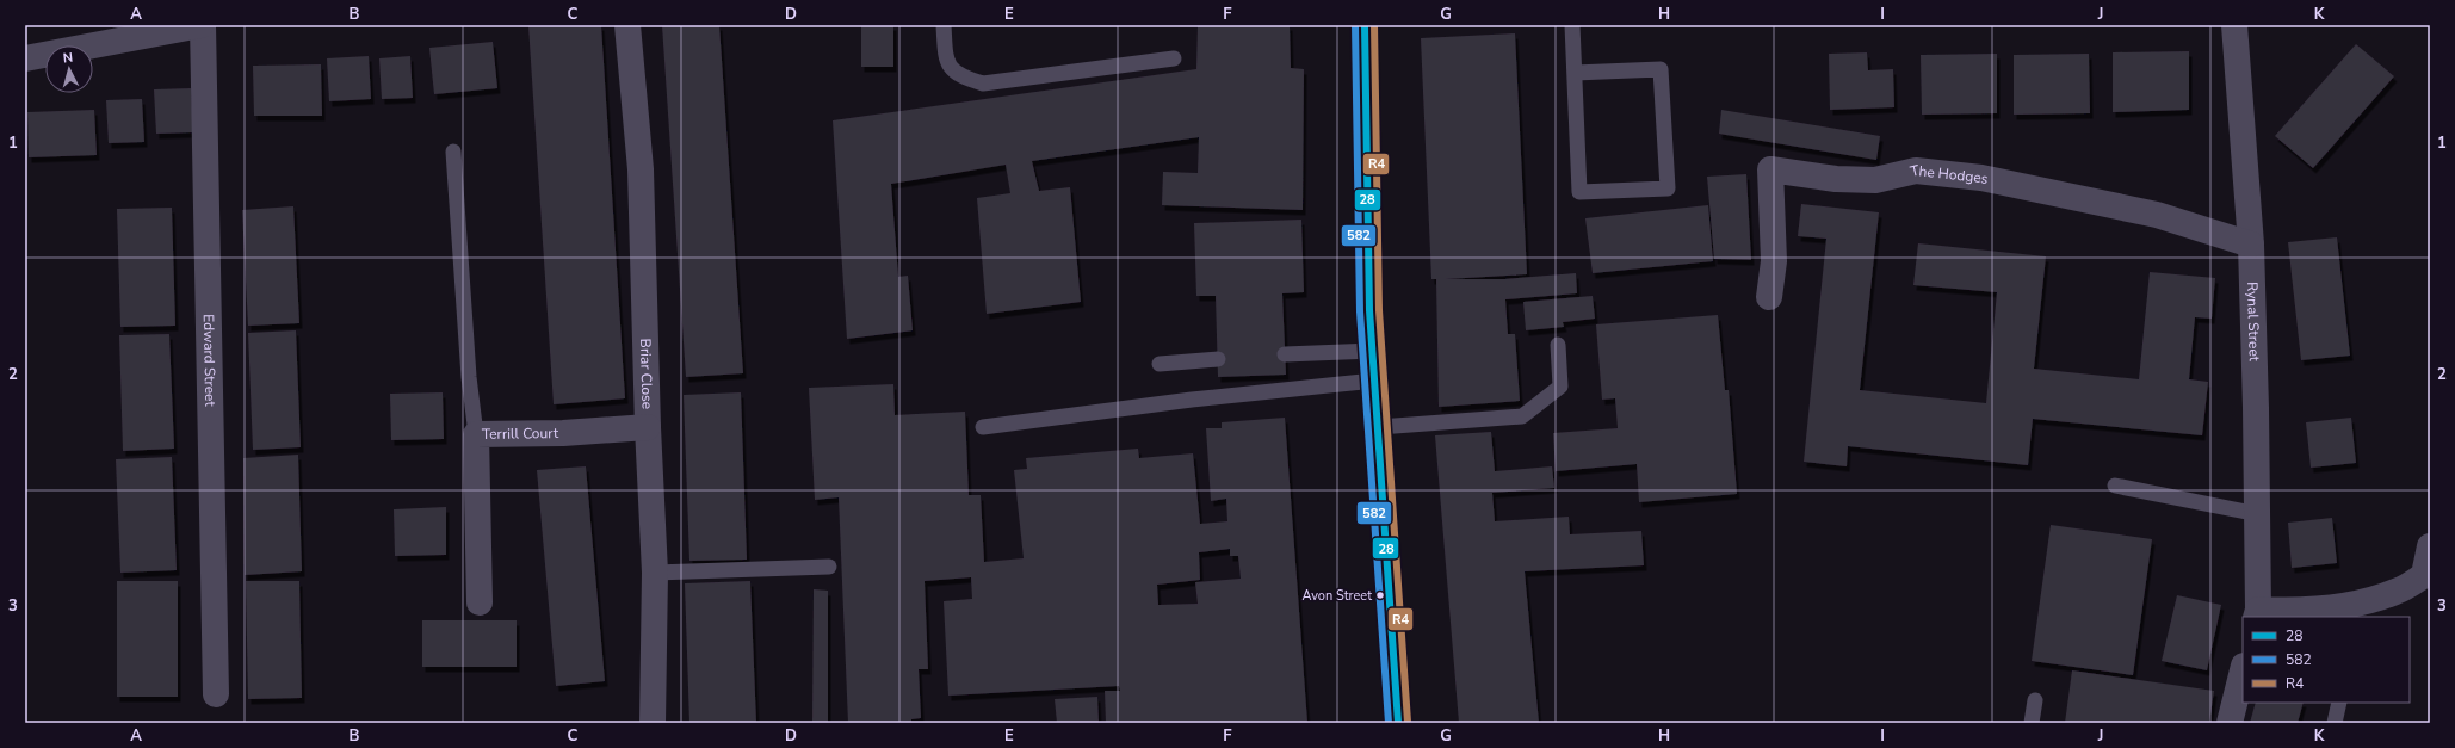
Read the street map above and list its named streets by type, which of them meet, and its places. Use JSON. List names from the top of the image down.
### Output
{
  "streets": {
    "street": [
      "The Hodges",
      "Rynal Street",
      "Edward Street",
      "Briar Close",
      "Terrill Court"
    ]
  },
  "crossings": [
    ["The Hodges", "Rynal Street"],
    ["Briar Close", "Terrill Court"]
  ],
  "places": ["Avon Street"],
  "lines": ["transit line 28", "transit line 582", "transit line R4"],
  "legend": ["28", "582", "R4"],
  "north": "top",
  "grid": {
    "columns": [
      "A",
      "B",
      "C",
      "D",
      "E",
      "F",
      "G",
      "H",
      "I",
      "J",
      "K"
    ],
    "rows": ["1", "2", "3"]
  }
}
